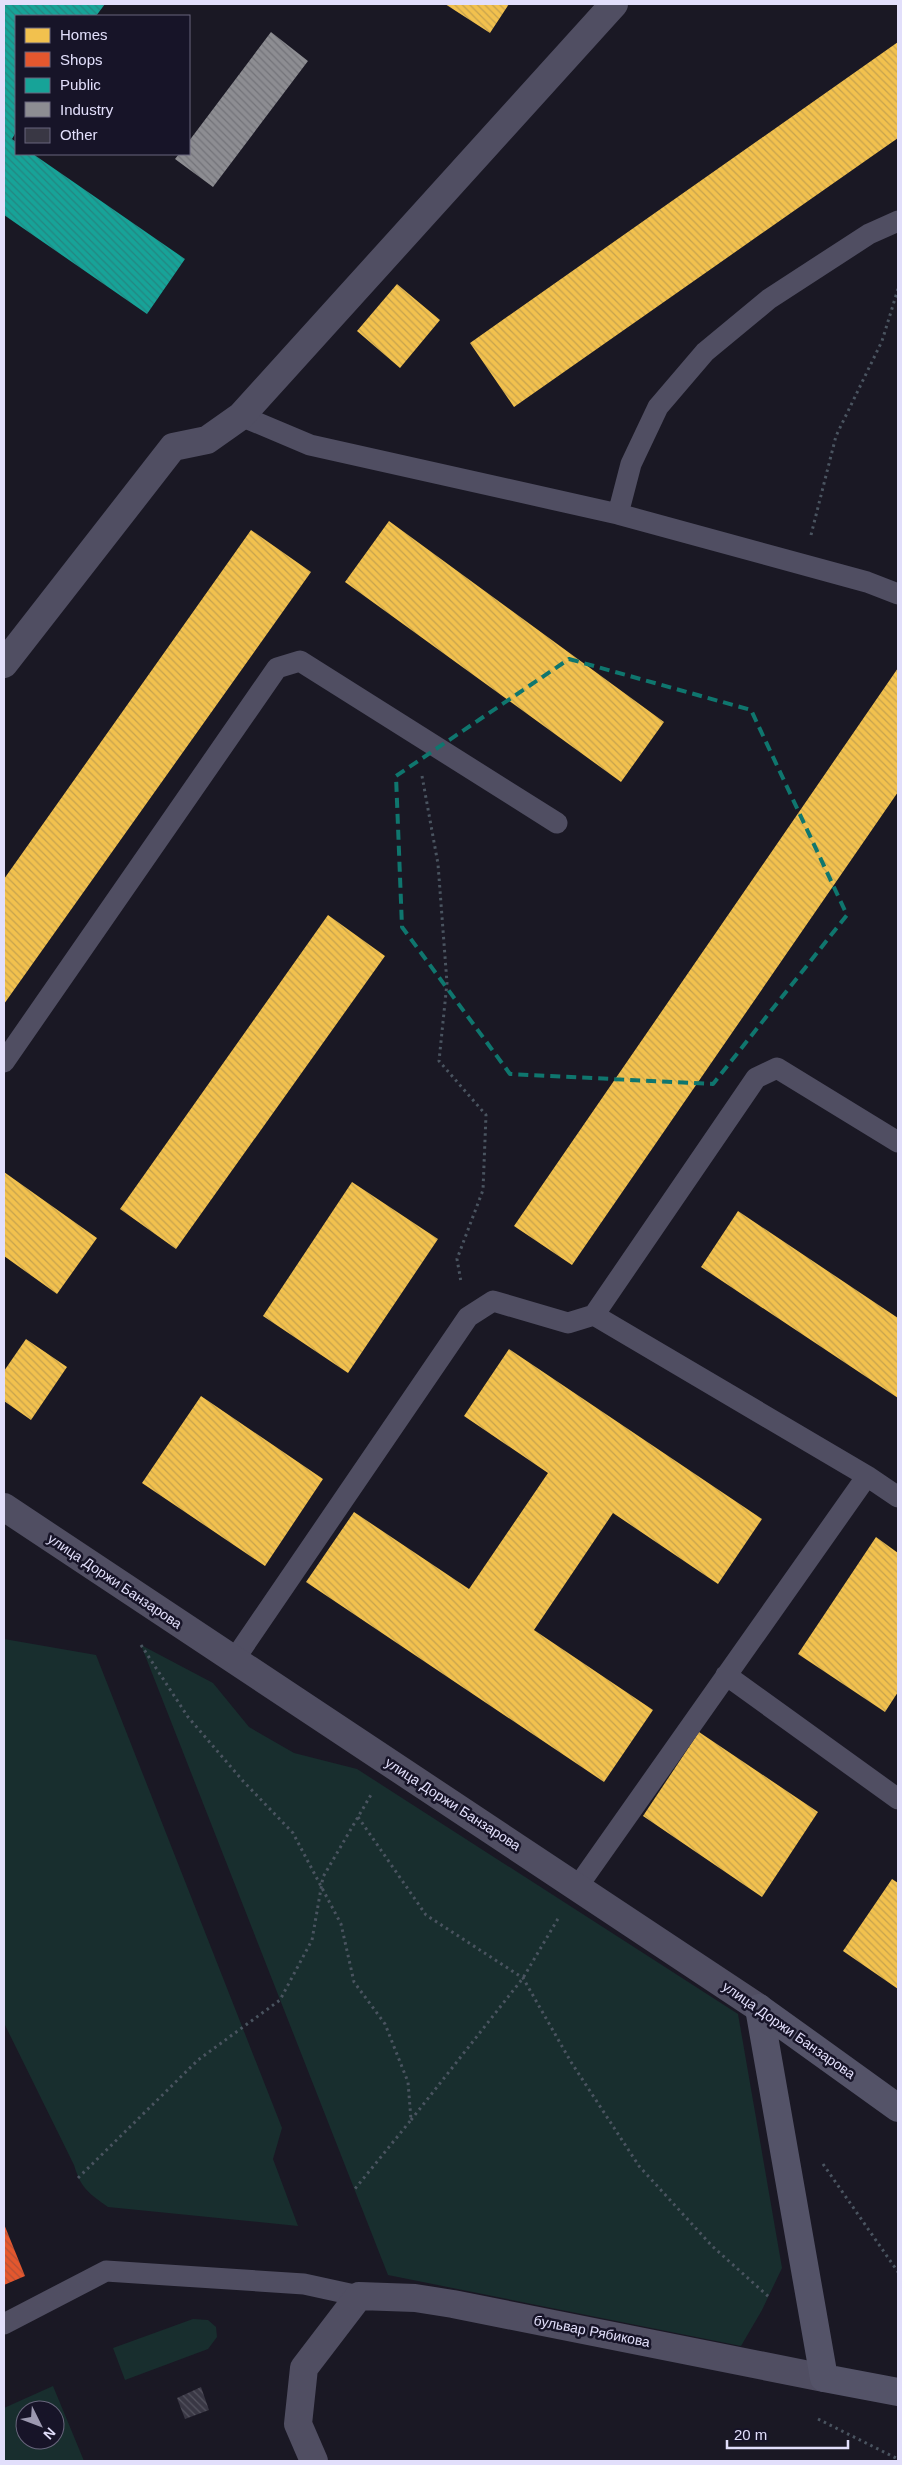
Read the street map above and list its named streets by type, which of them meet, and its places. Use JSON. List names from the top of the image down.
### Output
{
  "streets": {
    "street": ["улица Доржи Банзарова", "бульвар Рябикова"]
  },
  "legend": [
    "Homes",
    "Shops",
    "Public",
    "Industry",
    "Other"
  ],
  "scale_bar": "20 m",
  "north": "bottom right"
}
